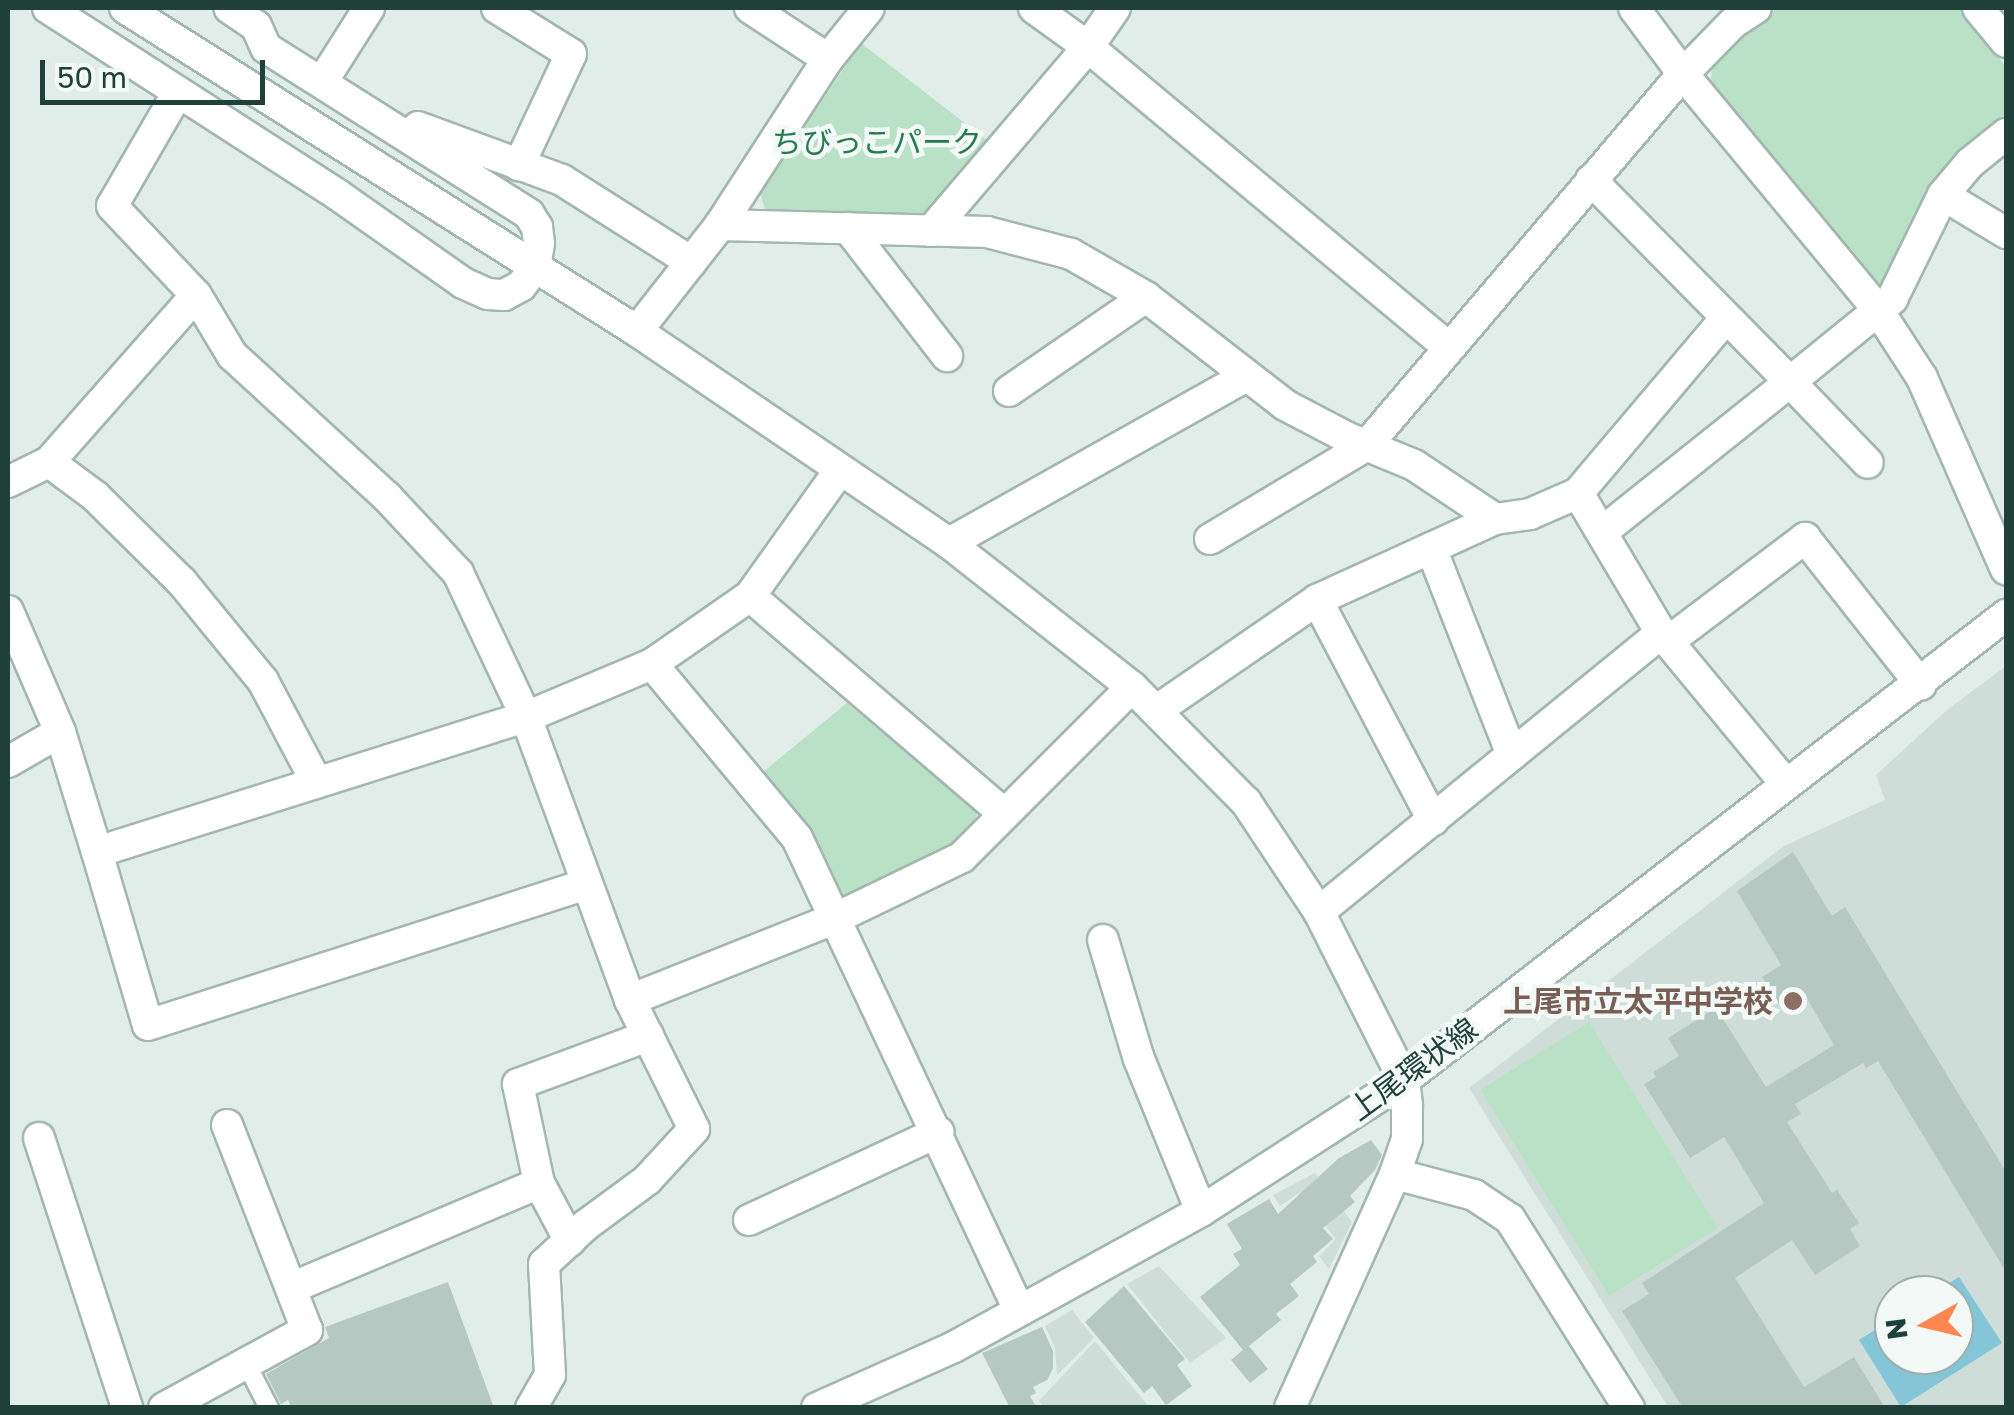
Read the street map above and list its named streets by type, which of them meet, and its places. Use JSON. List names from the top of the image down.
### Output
{
  "streets": {
    "street": ["上尾環状線"]
  },
  "parks": ["ちびっこパーク"],
  "places": ["上尾市立太平中学校"],
  "scale_bar": "50 m",
  "north": "left"
}
